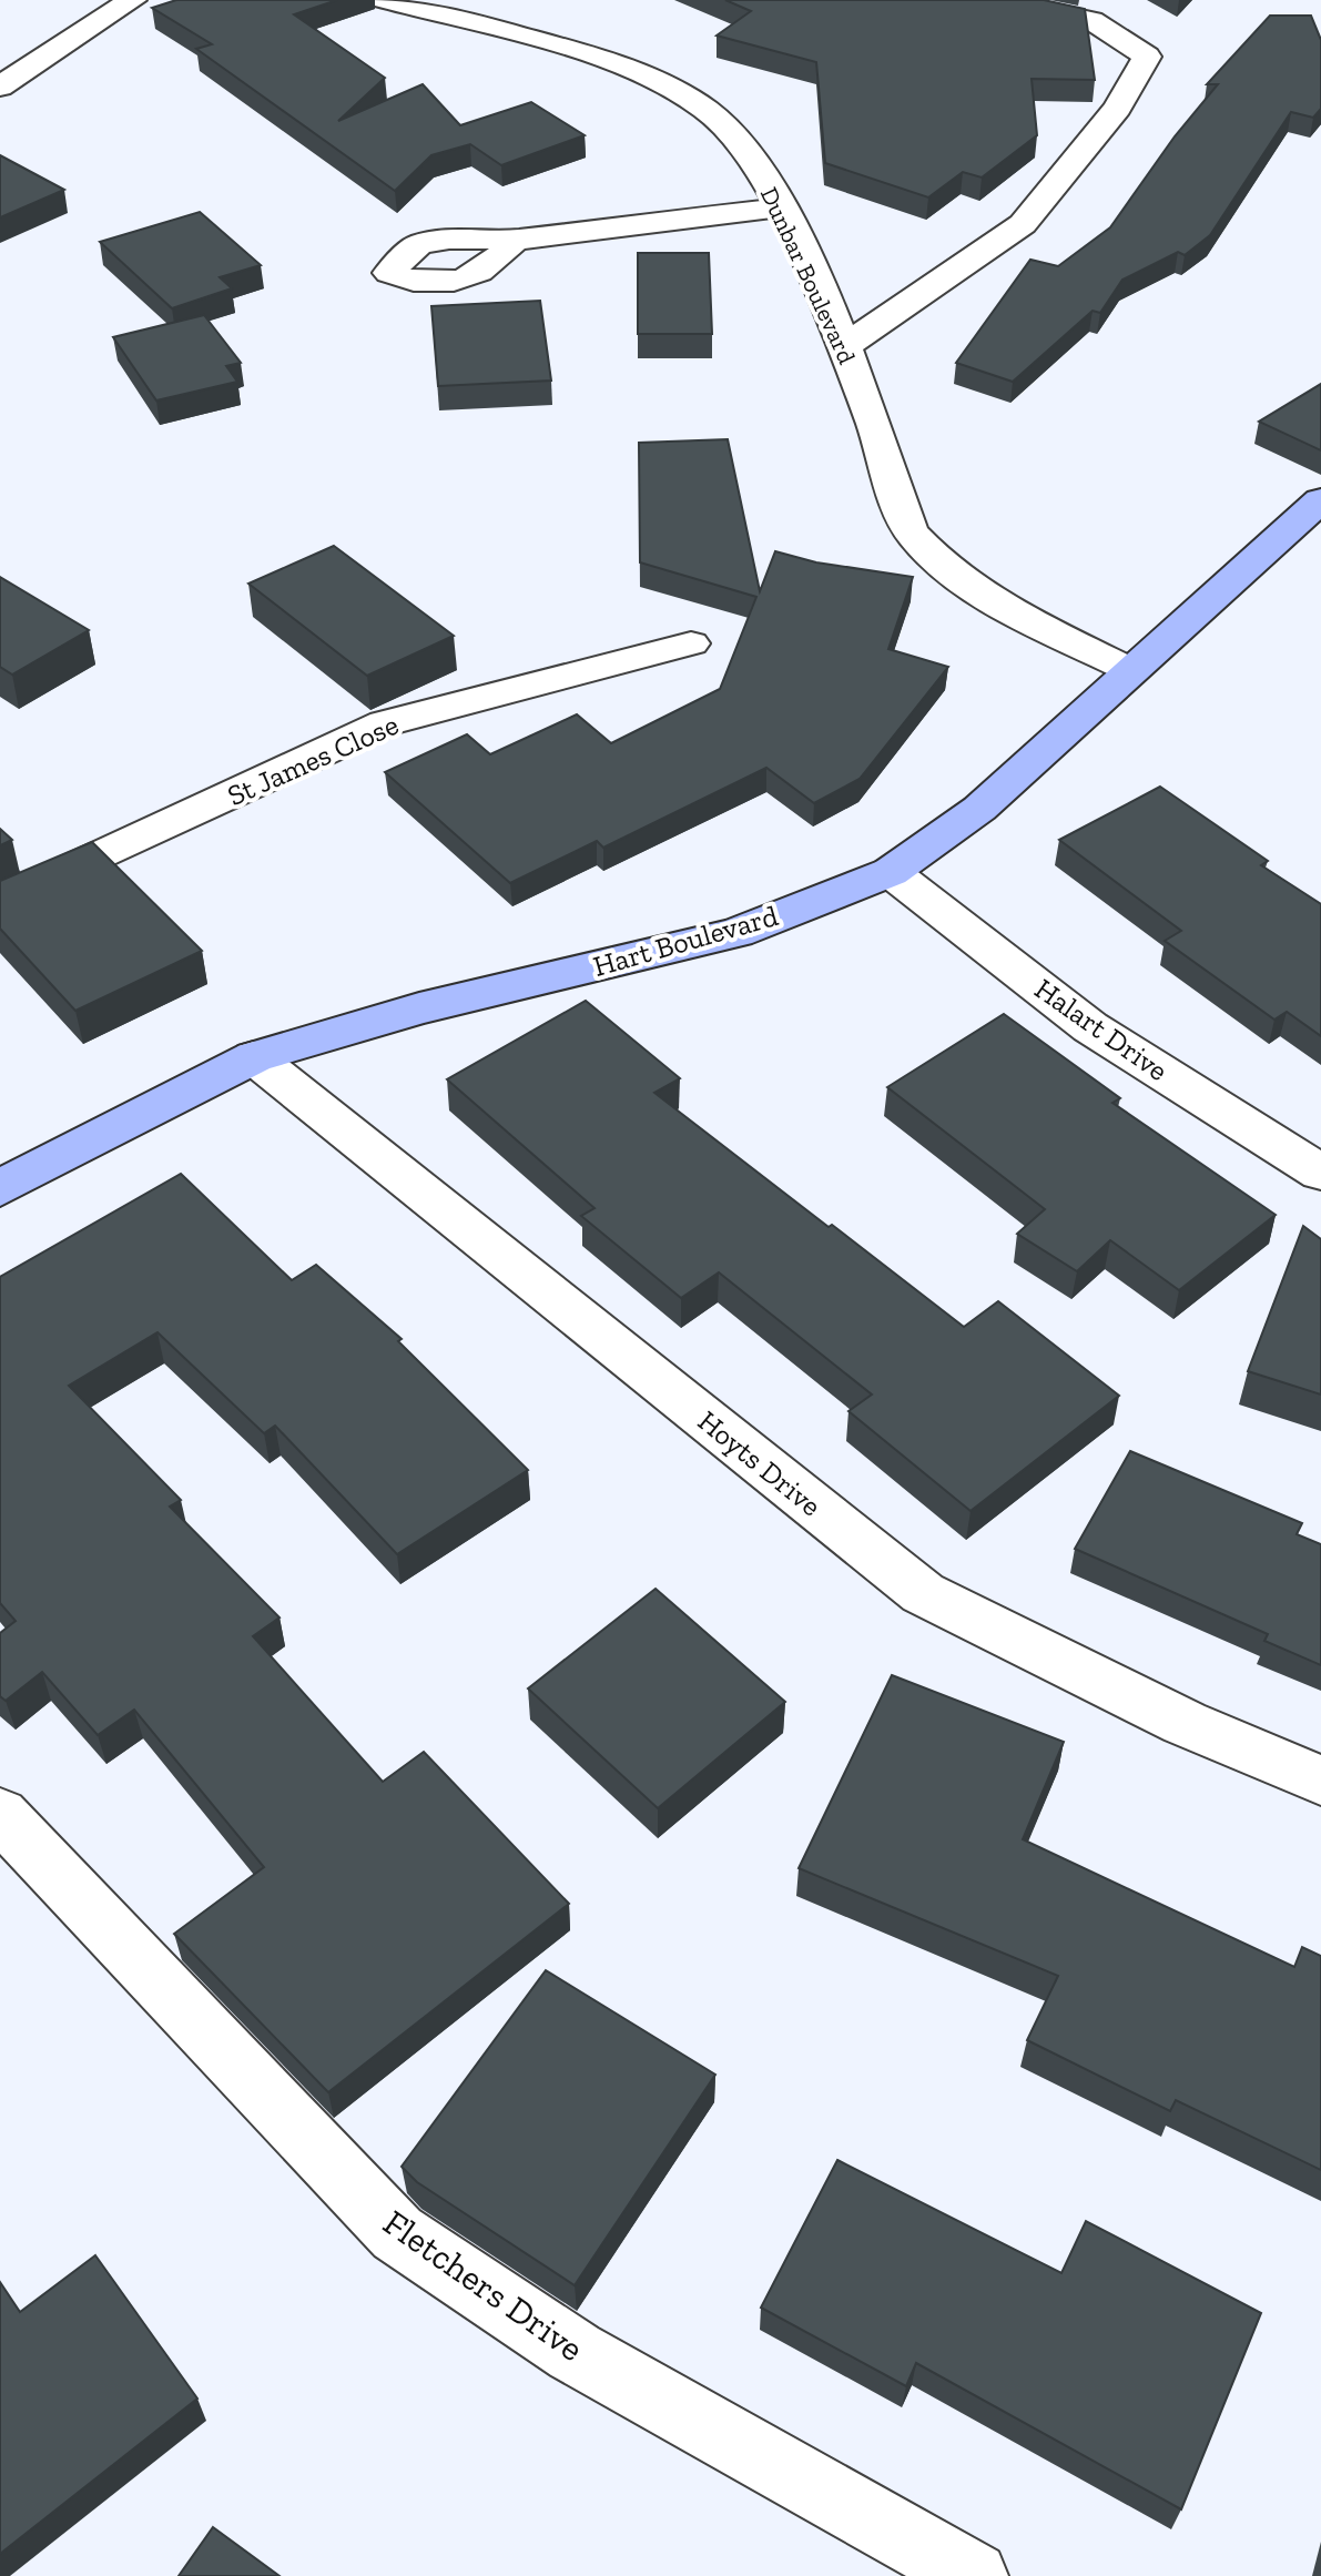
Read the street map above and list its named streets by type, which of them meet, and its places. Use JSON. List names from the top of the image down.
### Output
{
  "streets": {
    "street": [
      "Dunbar Boulevard",
      "St James Close",
      "Hart Boulevard",
      "Halart Drive",
      "Hoyts Drive",
      "Fletchers Drive"
    ]
  },
  "crossings": [
    ["Dunbar Boulevard", "Hart Boulevard"],
    ["Hart Boulevard", "Halart Drive"],
    ["Hart Boulevard", "Hoyts Drive"]
  ]
}
